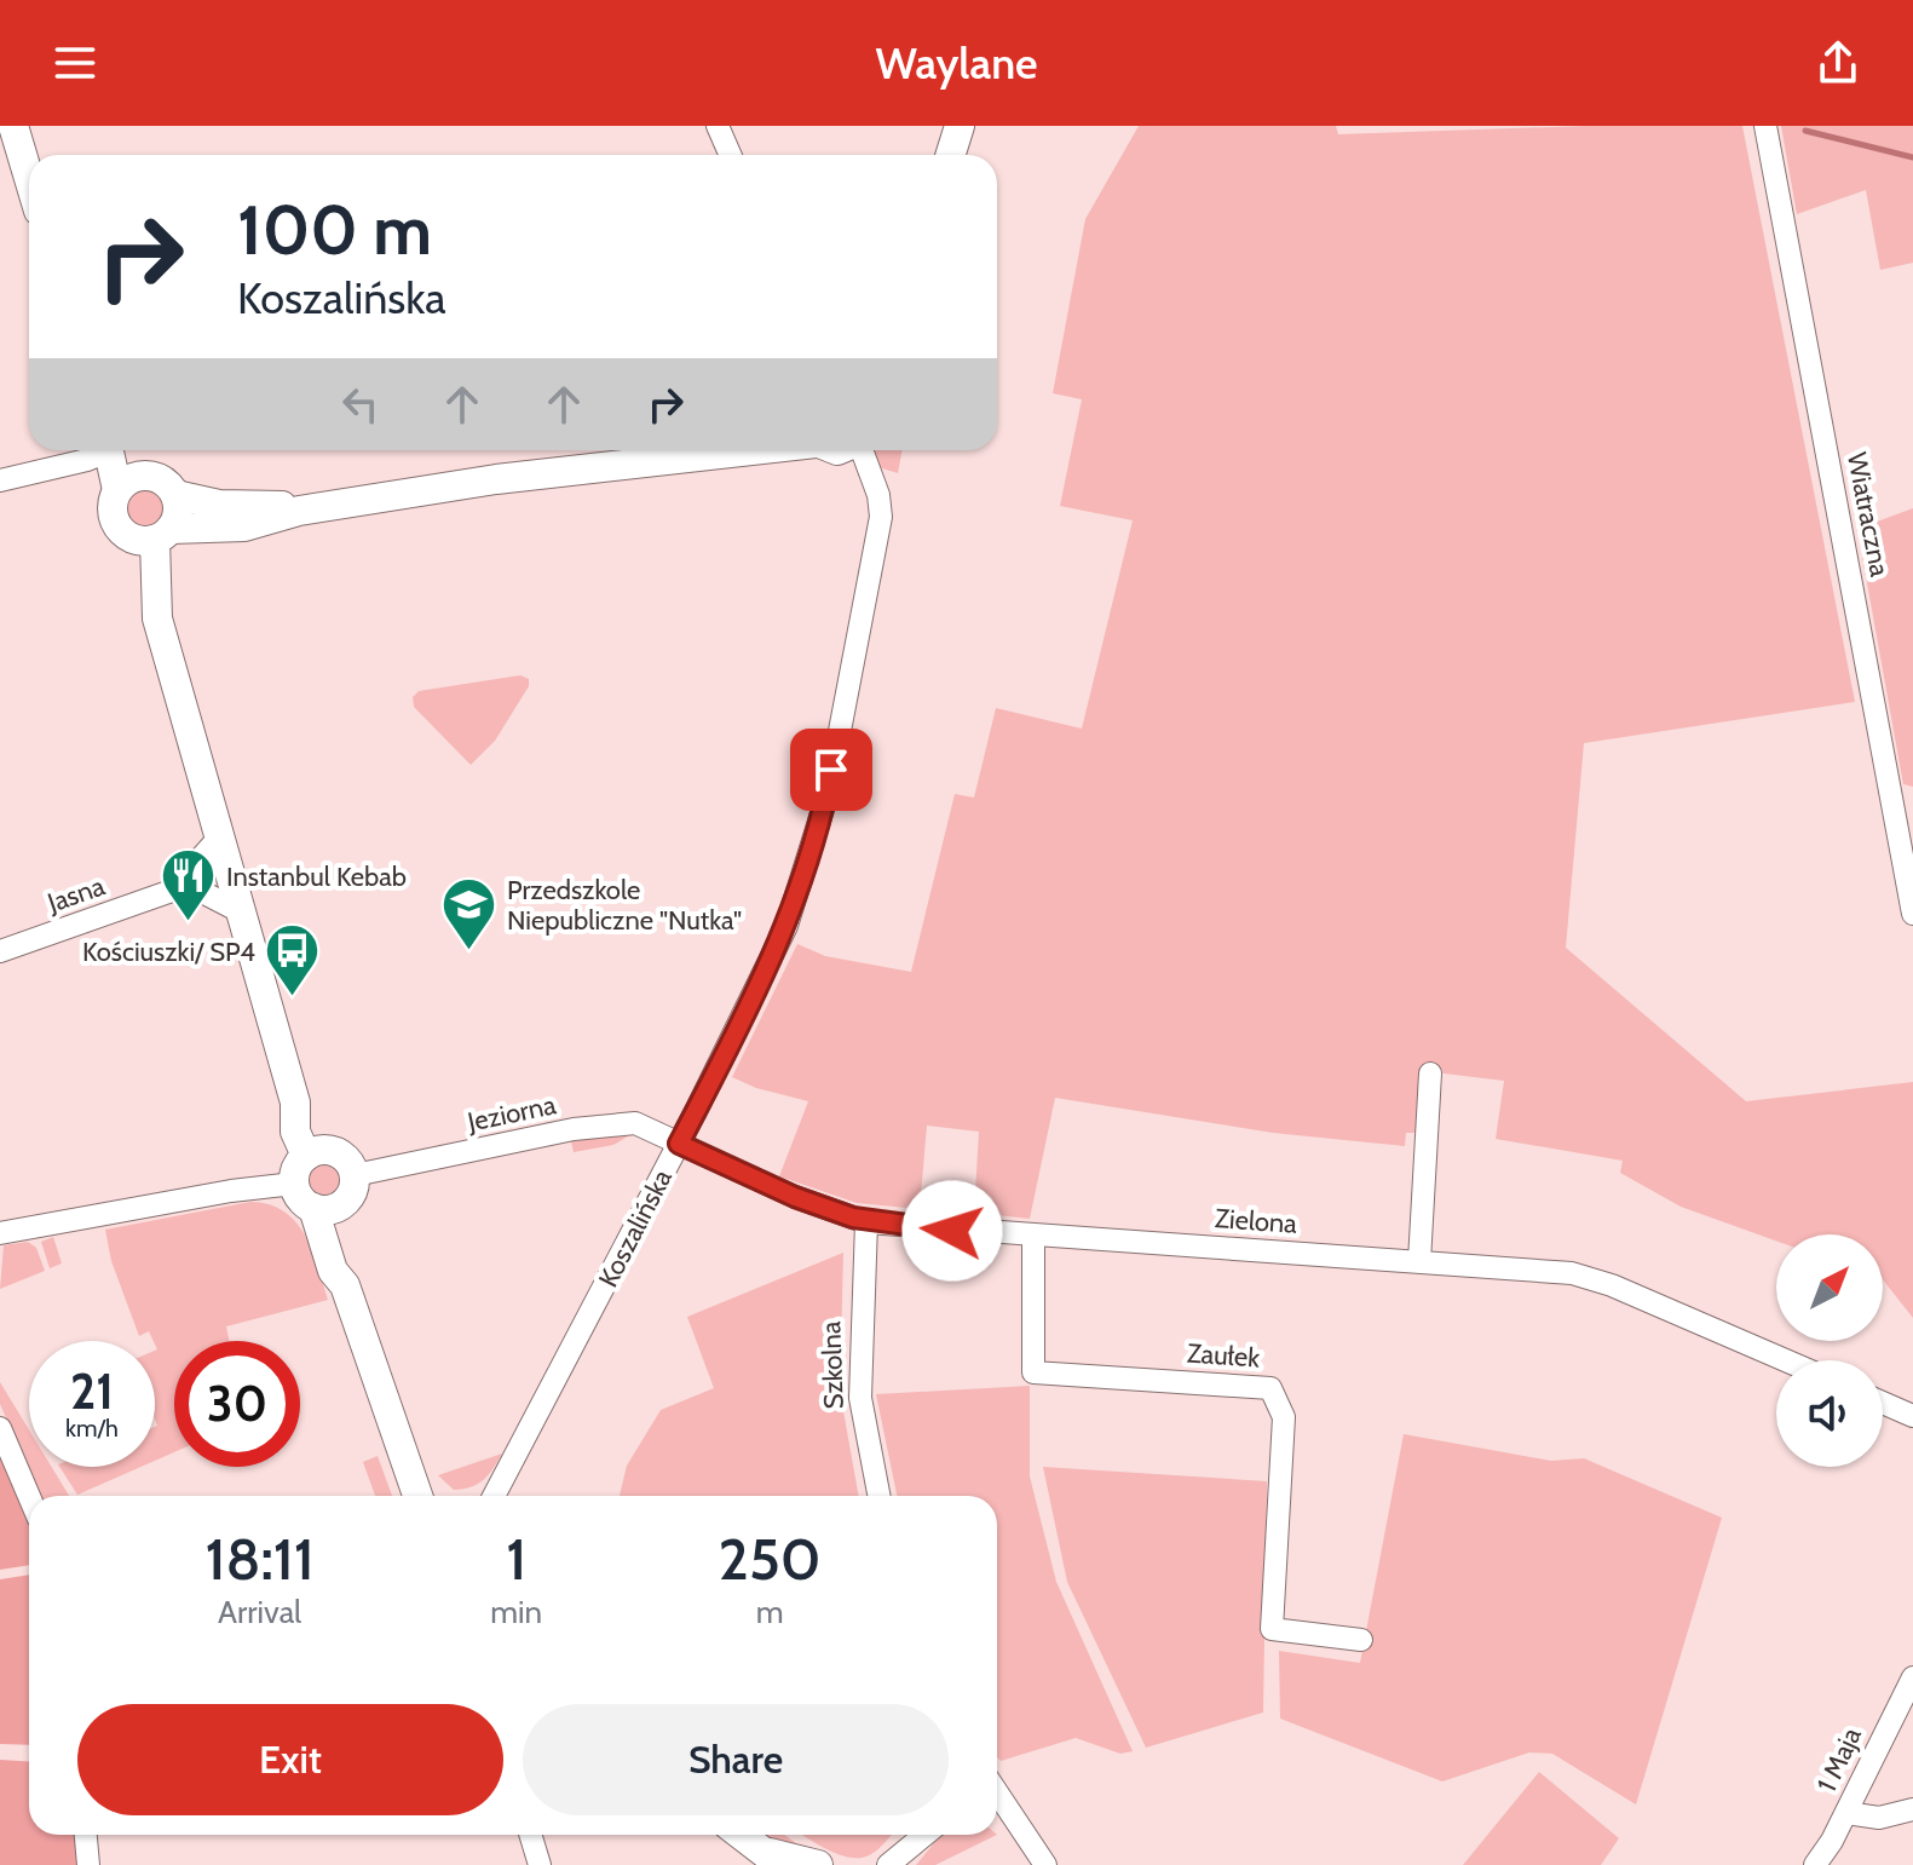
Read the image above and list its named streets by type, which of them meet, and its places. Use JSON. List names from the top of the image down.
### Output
{
  "streets": {
    "street": [
      "Wiatraczna",
      "Jasna",
      "Jeziorna",
      "Zielona",
      "Koszalińska",
      "Zaułek",
      "Szkolna",
      "1 Maja"
    ]
  },
  "crossings": [
    ["Jeziorna", "Zielona"],
    ["Jeziorna", "Koszalińska"],
    ["Zielona", "Koszalińska"],
    ["Zielona", "Zaułek"],
    ["Zielona", "Szkolna"]
  ],
  "places": {
    "restaurant": ["Instanbul Kebab"],
    "school or university": ["Przedszkole Niepubliczne \"Nutka\""],
    "bus stop": ["Kościuszki/ SP4"]
  },
  "north": "top right",
  "page": {
    "header": "Waylane",
    "turn": ["100 m", "Koszalińska"],
    "speed": "21 km/h",
    "limit": "30",
    "eta": [
      "18:11",
      "Arrival",
      "1",
      "min",
      "250",
      "m"
    ],
    "buttons": ["Exit", "Share"]
  }
}
